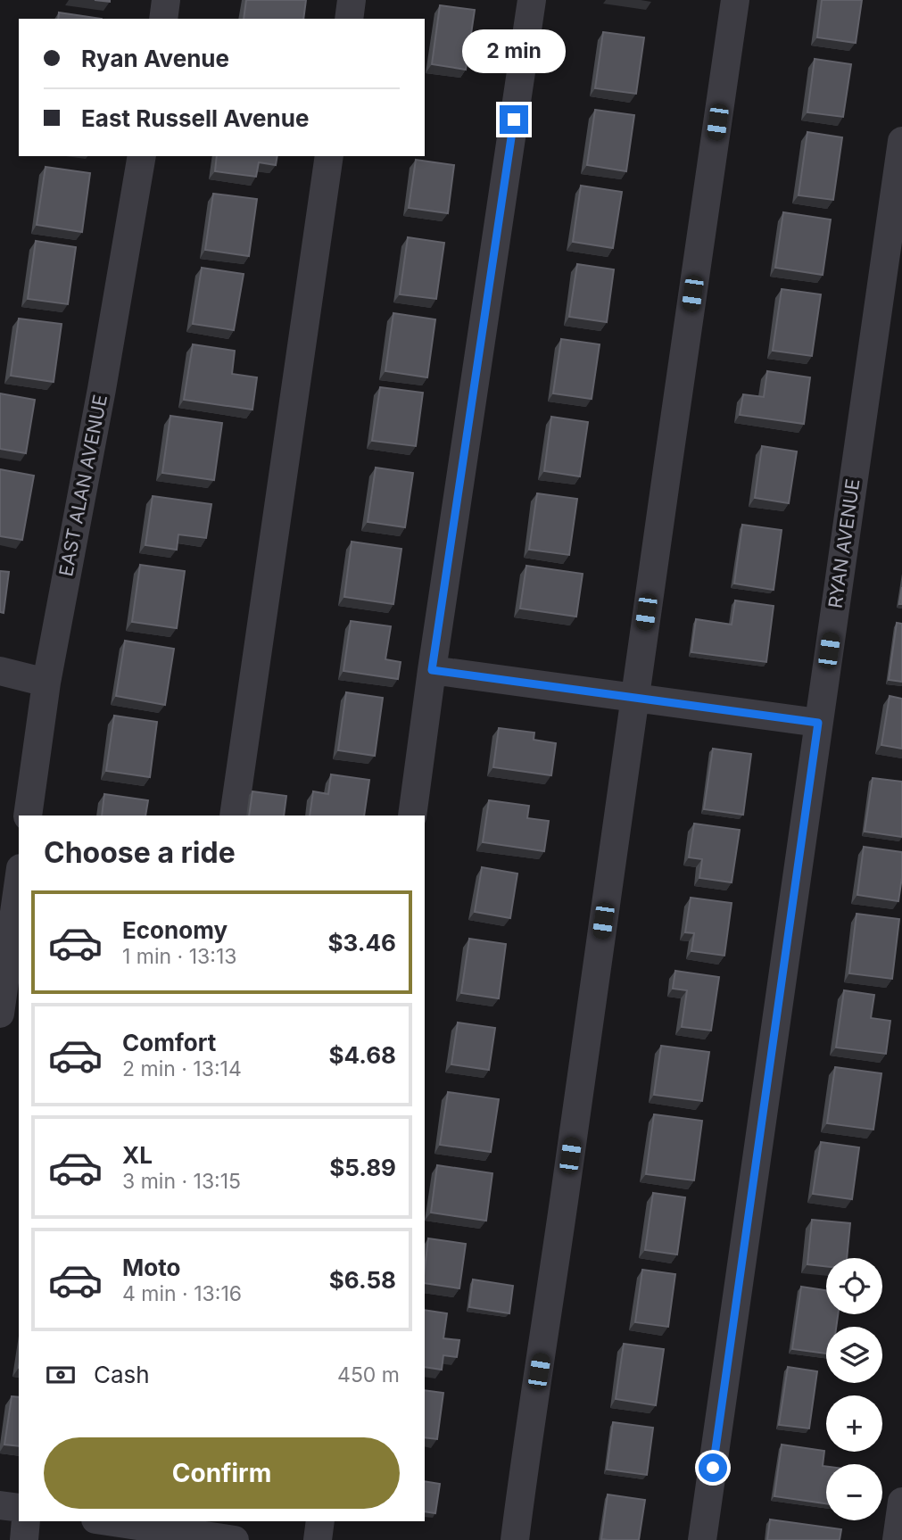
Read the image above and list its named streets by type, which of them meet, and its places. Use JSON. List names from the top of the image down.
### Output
{
  "streets": {
    "street": ["EAST ALAN AVENUE", "RYAN AVENUE"]
  },
  "page": {
    "banner": ["Ryan Avenue", "East Russell Avenue"],
    "bubble": "2 min",
    "heading": "Choose a ride",
    "list": [
      {
        "name": "Economy",
        "note": "1 min · 13:13",
        "value": "$3.46"
      },
      {
        "name": "Comfort",
        "note": "2 min · 13:14",
        "value": "$4.68"
      },
      {
        "name": "XL",
        "note": "3 min · 13:15",
        "value": "$5.89"
      },
      {
        "name": "Moto",
        "note": "4 min · 13:16",
        "value": "$6.58"
      }
    ],
    "map_buttons": ["+", "−"],
    "pay": ["Cash", "450 m"],
    "buttons": "Confirm"
  }
}
